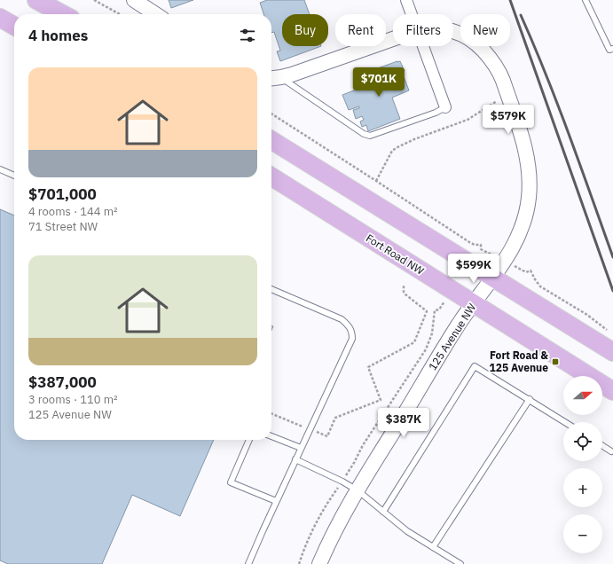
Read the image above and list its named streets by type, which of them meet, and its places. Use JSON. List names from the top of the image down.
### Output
{
  "streets": {
    "main road": ["Fort Road NW"],
    "street": ["125 Avenue NW"]
  },
  "crossings": [
    ["Fort Road NW", "125 Avenue NW"]
  ],
  "places": {
    "transit": ["Fort Road & 125 Avenue"]
  },
  "north": "right",
  "page": {
    "chip": [
      "Buy",
      "Rent",
      "Filters",
      "New"
    ],
    "heading": "4 homes",
    "list": [
      {
        "name": "$701,000",
        "note": "4 rooms · 144 m² · 71 Street NW"
      },
      {
        "name": "$387,000",
        "note": "3 rooms · 110 m² · 125 Avenue NW"
      }
    ],
    "price": [
      "$701K",
      "$579K",
      "$599K",
      "$387K"
    ],
    "map_buttons": ["+", "−"]
  }
}
